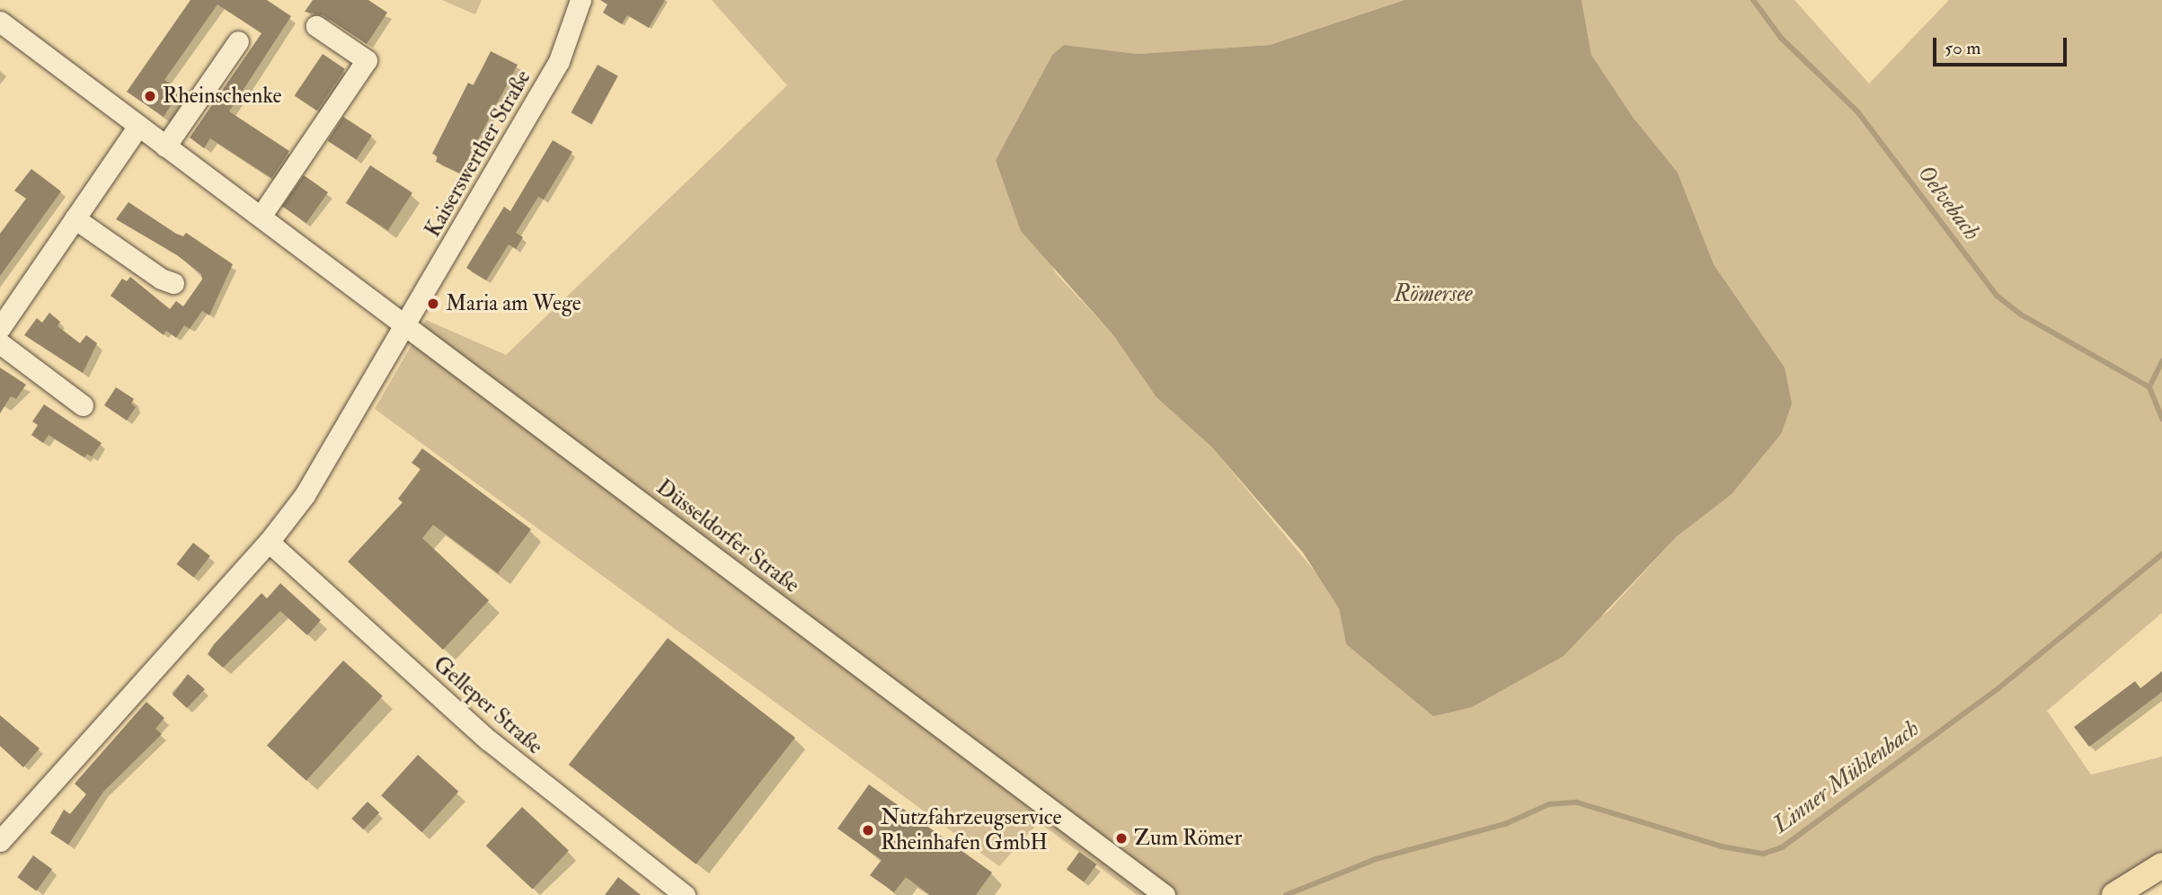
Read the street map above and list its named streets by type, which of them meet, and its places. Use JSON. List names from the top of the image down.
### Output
{
  "streets": {
    "street": ["Kaiserswerther Straße", "Düsseldorfer Straße", "Gelleper Straße"]
  },
  "crossings": [
    ["Kaiserswerther Straße", "Düsseldorfer Straße"]
  ],
  "water": ["Oelvebach", "Römersee", "Linner Mühlenbach"],
  "places": [
    "Rheinschenke",
    "Maria am Wege",
    "Nutzfahrzeugservice Rheinhafen GmbH",
    "Zum Römer"
  ],
  "scale_bar": "50 m"
}
